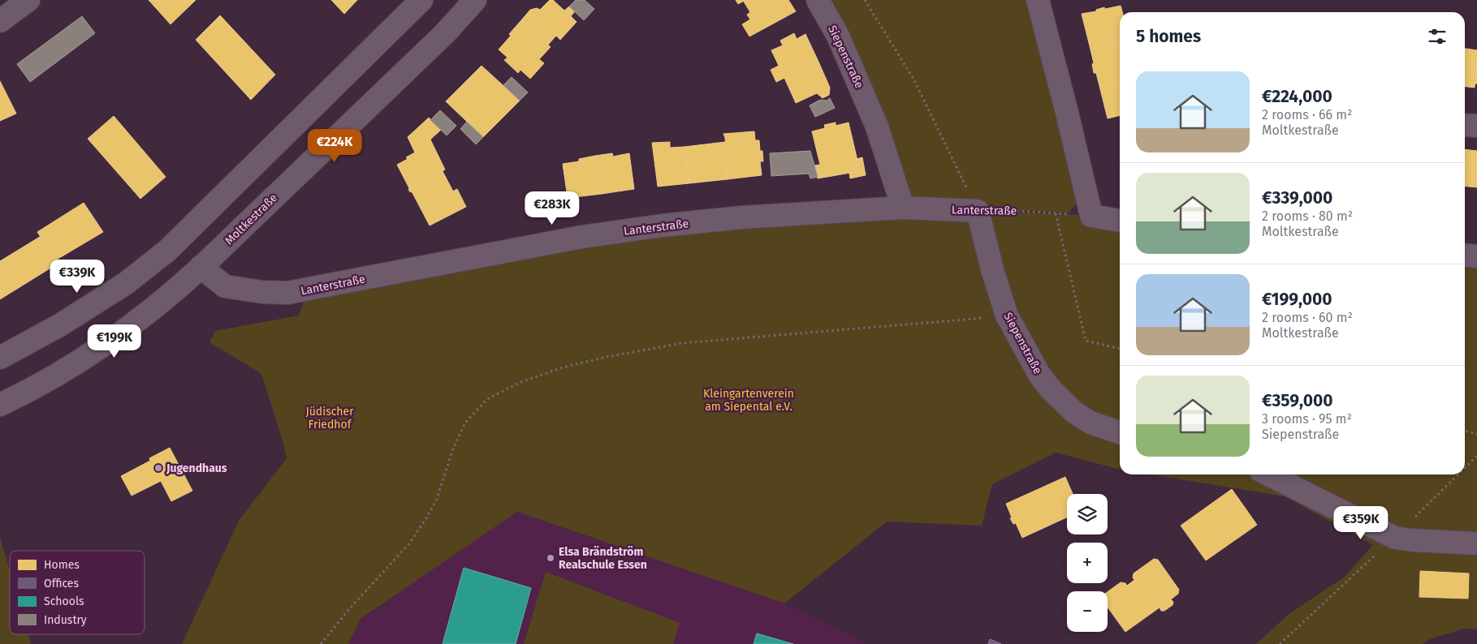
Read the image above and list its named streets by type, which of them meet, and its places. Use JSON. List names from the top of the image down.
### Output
{
  "streets": {
    "street": ["Siepenstraße", "Lanterstraße", "Moltkestraße"]
  },
  "crossings": [
    ["Siepenstraße", "Lanterstraße"],
    ["Lanterstraße", "Moltkestraße"]
  ],
  "parks": ["Kleingartenverein am Siepental e.V.", "Jüdischer Friedhof"],
  "places": ["Jugendhaus", "Elsa Brändström Realschule Essen"],
  "legend": [
    "Homes",
    "Offices",
    "Schools",
    "Industry"
  ],
  "page": {
    "heading": "5 homes",
    "list": [
      {
        "name": "€224,000",
        "note": "2 rooms · 66 m² · Moltkestraße"
      },
      {
        "name": "€339,000",
        "note": "2 rooms · 80 m² · Moltkestraße"
      },
      {
        "name": "€199,000",
        "note": "2 rooms · 60 m² · Moltkestraße"
      },
      {
        "name": "€359,000",
        "note": "3 rooms · 95 m² · Siepenstraße"
      }
    ],
    "price": [
      "€224K",
      "€283K",
      "€339K",
      "€199K",
      "€359K"
    ],
    "map_buttons": ["+", "−"]
  }
}
